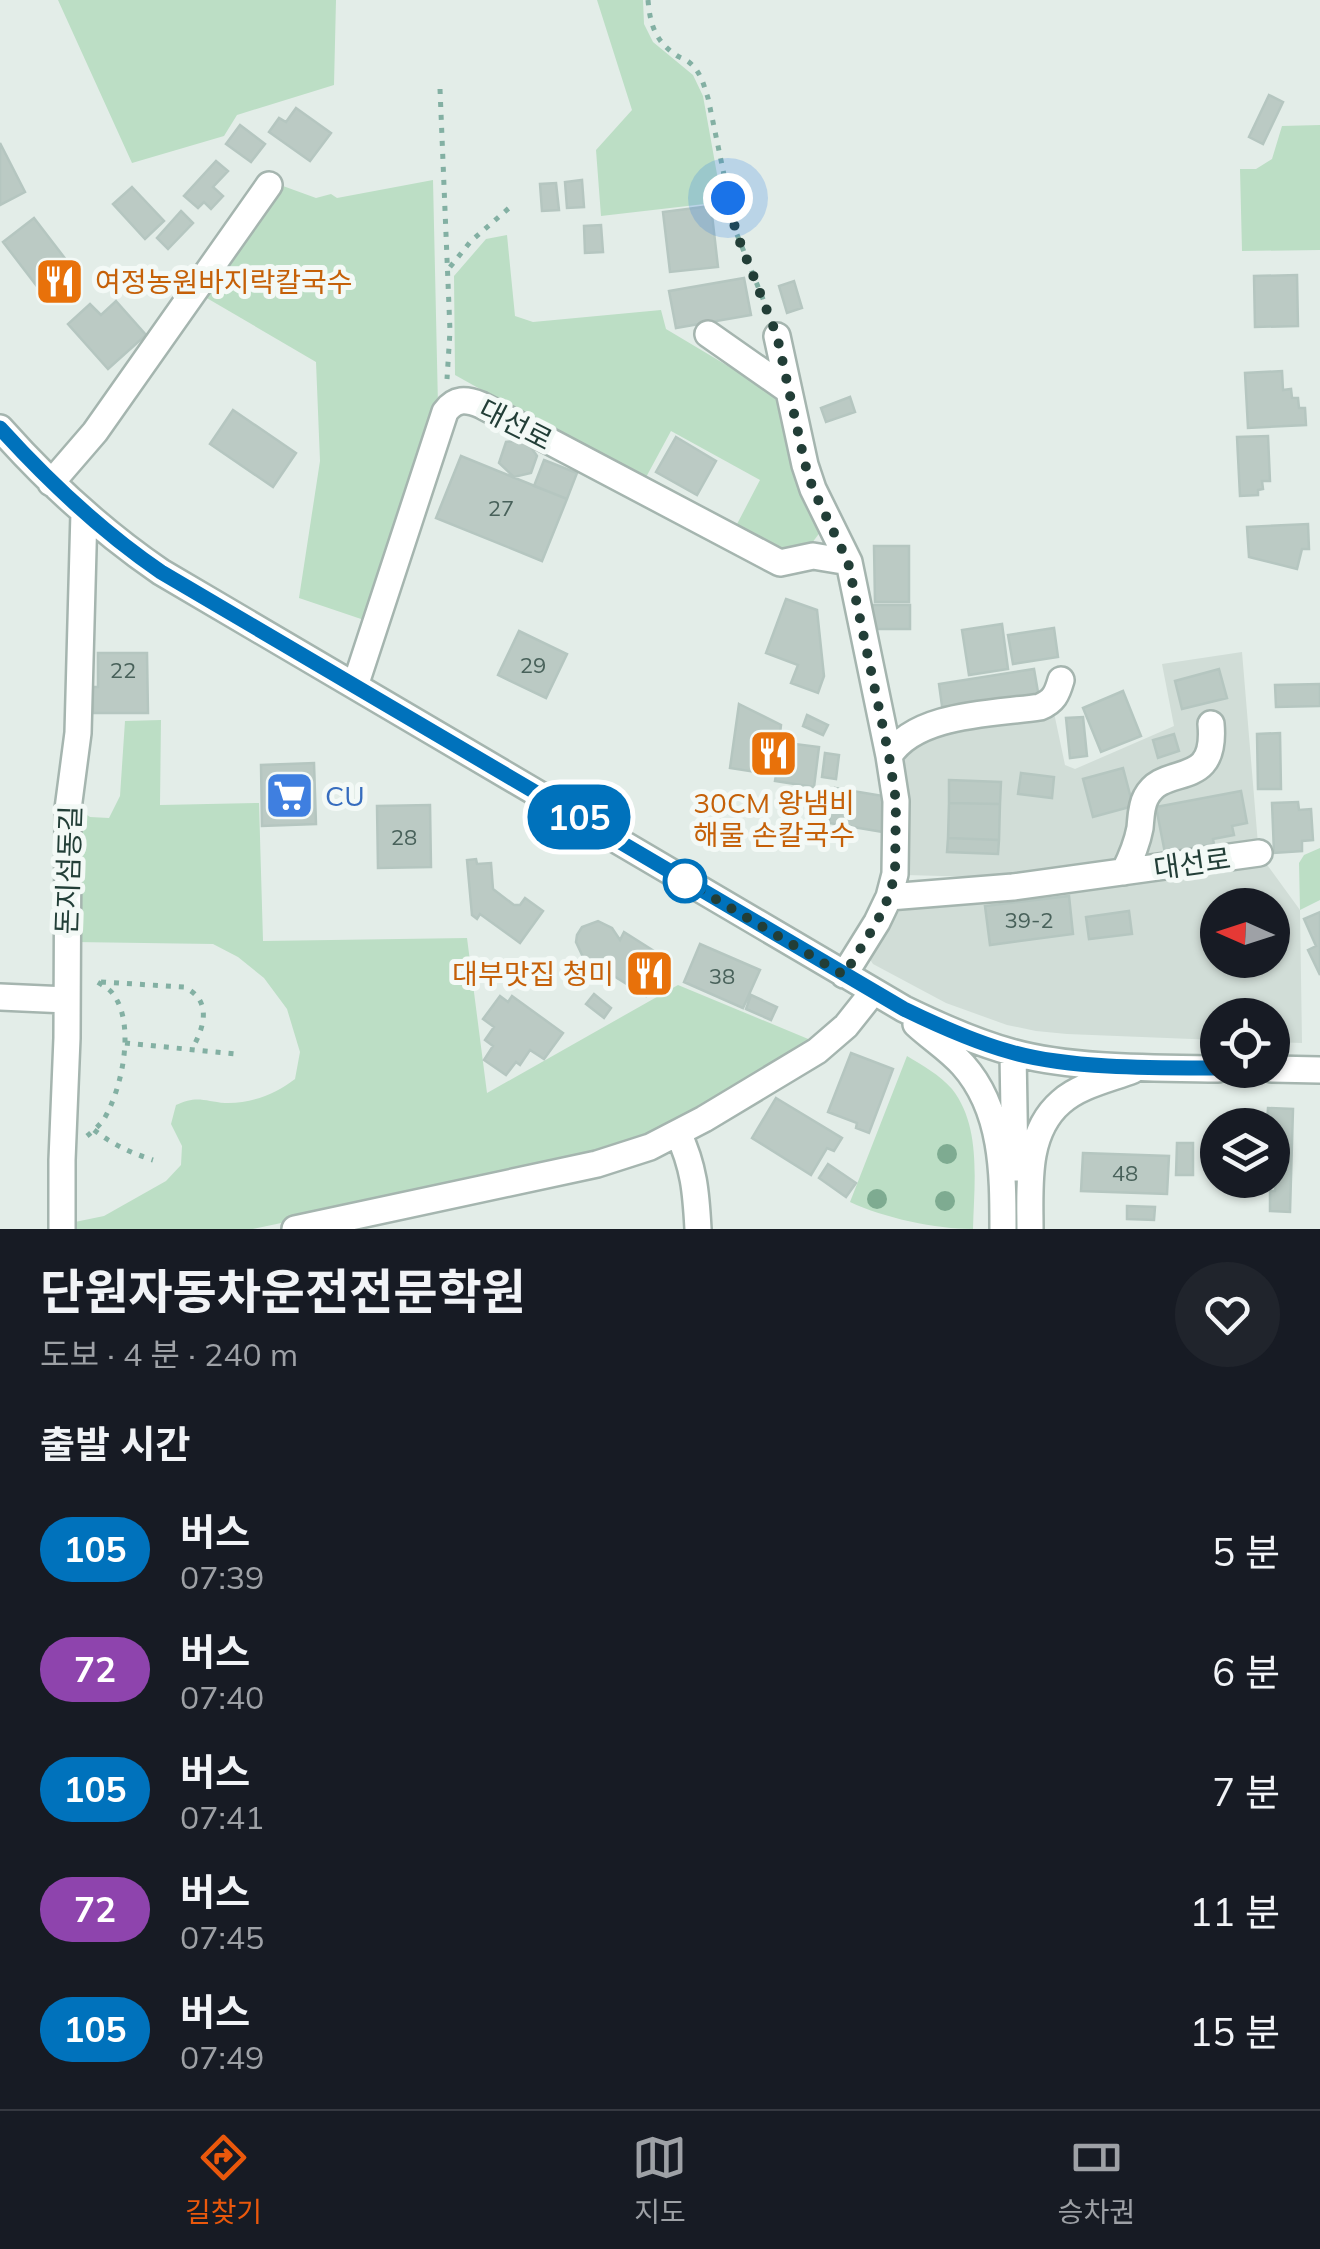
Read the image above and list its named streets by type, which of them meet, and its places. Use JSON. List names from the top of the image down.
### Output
{
  "streets": {
    "street": ["대선로", "돈지섬동길"]
  },
  "places": {
    "restaurant": ["여정농원바지락칼국수", "30CM 왕냄비 해물 손칼국수", "대부맛집 청미"],
    "supermarket": ["CU"]
  },
  "lines": ["bus line 105"],
  "house_numbers": [
    "27",
    "29",
    "22",
    "28",
    "39-2",
    "38",
    "48"
  ],
  "north": "left",
  "page": {
    "on_map": "105",
    "heading": [
      ["단원자동차운전전문학원", "도보 · 4 분 · 240 m"],
      "출발 시간"
    ],
    "list": [
      {
        "mark": "105",
        "name": "버스",
        "note": "07:39",
        "value": "5 분"
      },
      {
        "mark": "72",
        "name": "버스",
        "note": "07:40",
        "value": "6 분"
      },
      {
        "mark": "105",
        "name": "버스",
        "note": "07:41",
        "value": "7 분"
      },
      {
        "mark": "72",
        "name": "버스",
        "note": "07:45",
        "value": "11 분"
      },
      {
        "mark": "105",
        "name": "버스",
        "note": "07:49",
        "value": "15 분"
      }
    ],
    "tabs": ["길찾기", "지도", "승차권"]
  }
}
